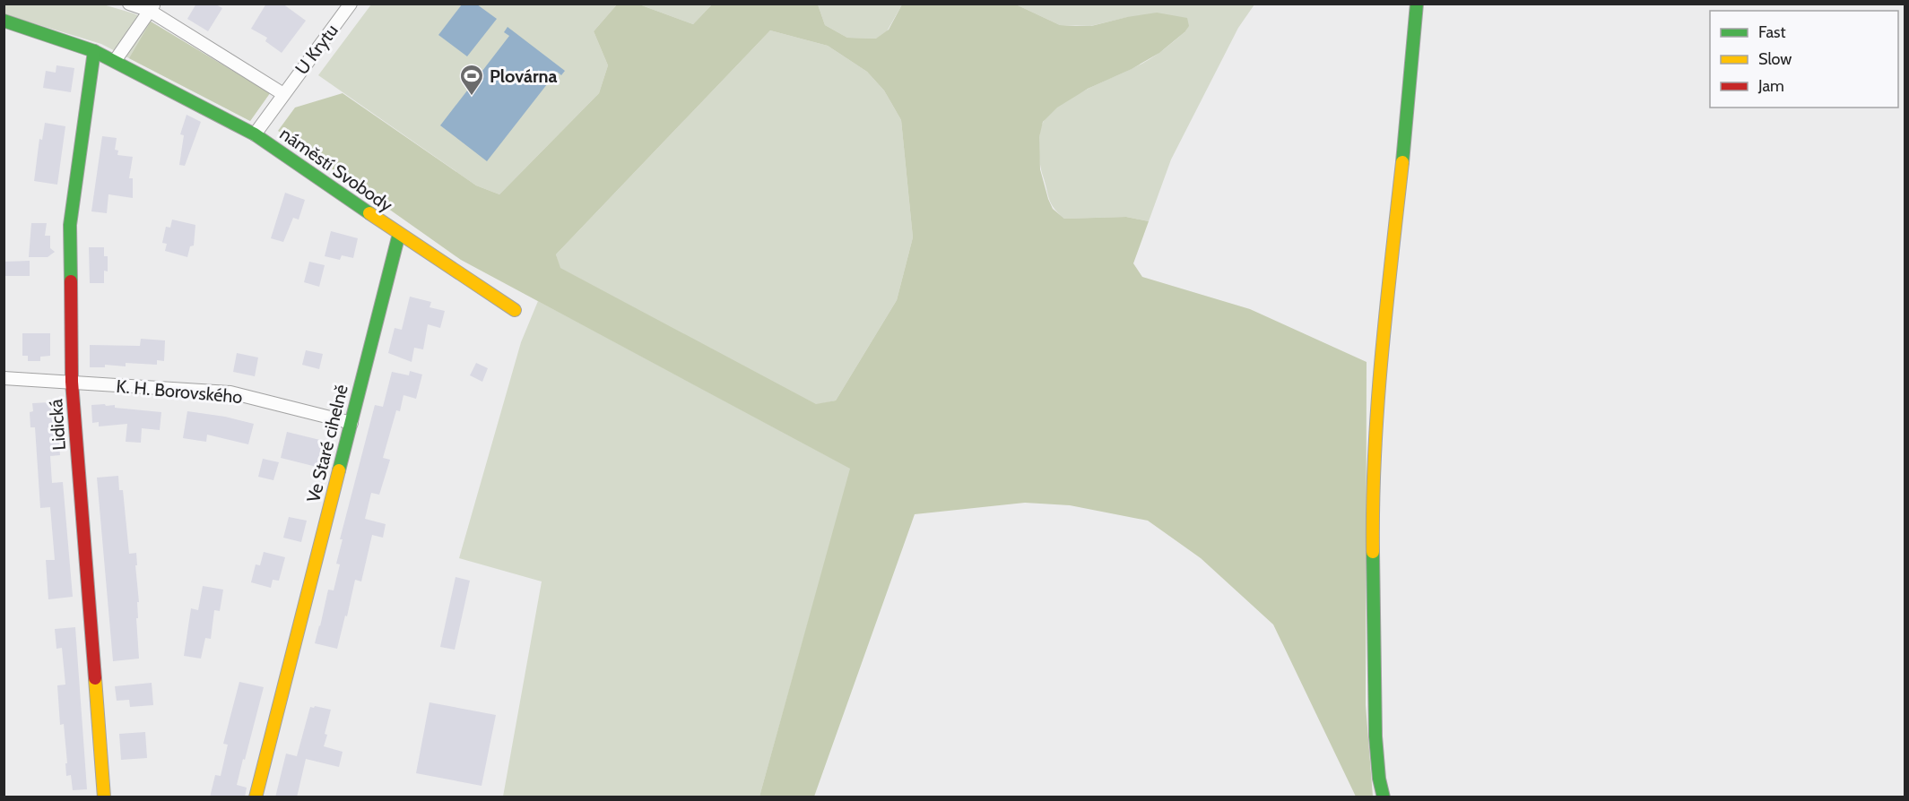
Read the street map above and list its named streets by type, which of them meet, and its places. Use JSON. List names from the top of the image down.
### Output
{
  "streets": {
    "street": [
      "U Krytu",
      "náměstí Svobody",
      "K. H. Borovského",
      "Lidická",
      "Ve Staré cihelně"
    ]
  },
  "crossings": [
    ["U Krytu", "náměstí Svobody"],
    ["náměstí Svobody", "Lidická"],
    ["náměstí Svobody", "Ve Staré cihelně"],
    ["K. H. Borovského", "Lidická"],
    ["K. H. Borovského", "Ve Staré cihelně"]
  ],
  "places": {
    "sports": ["Plovárna"]
  },
  "legend": ["Fast", "Slow", "Jam"]
}
